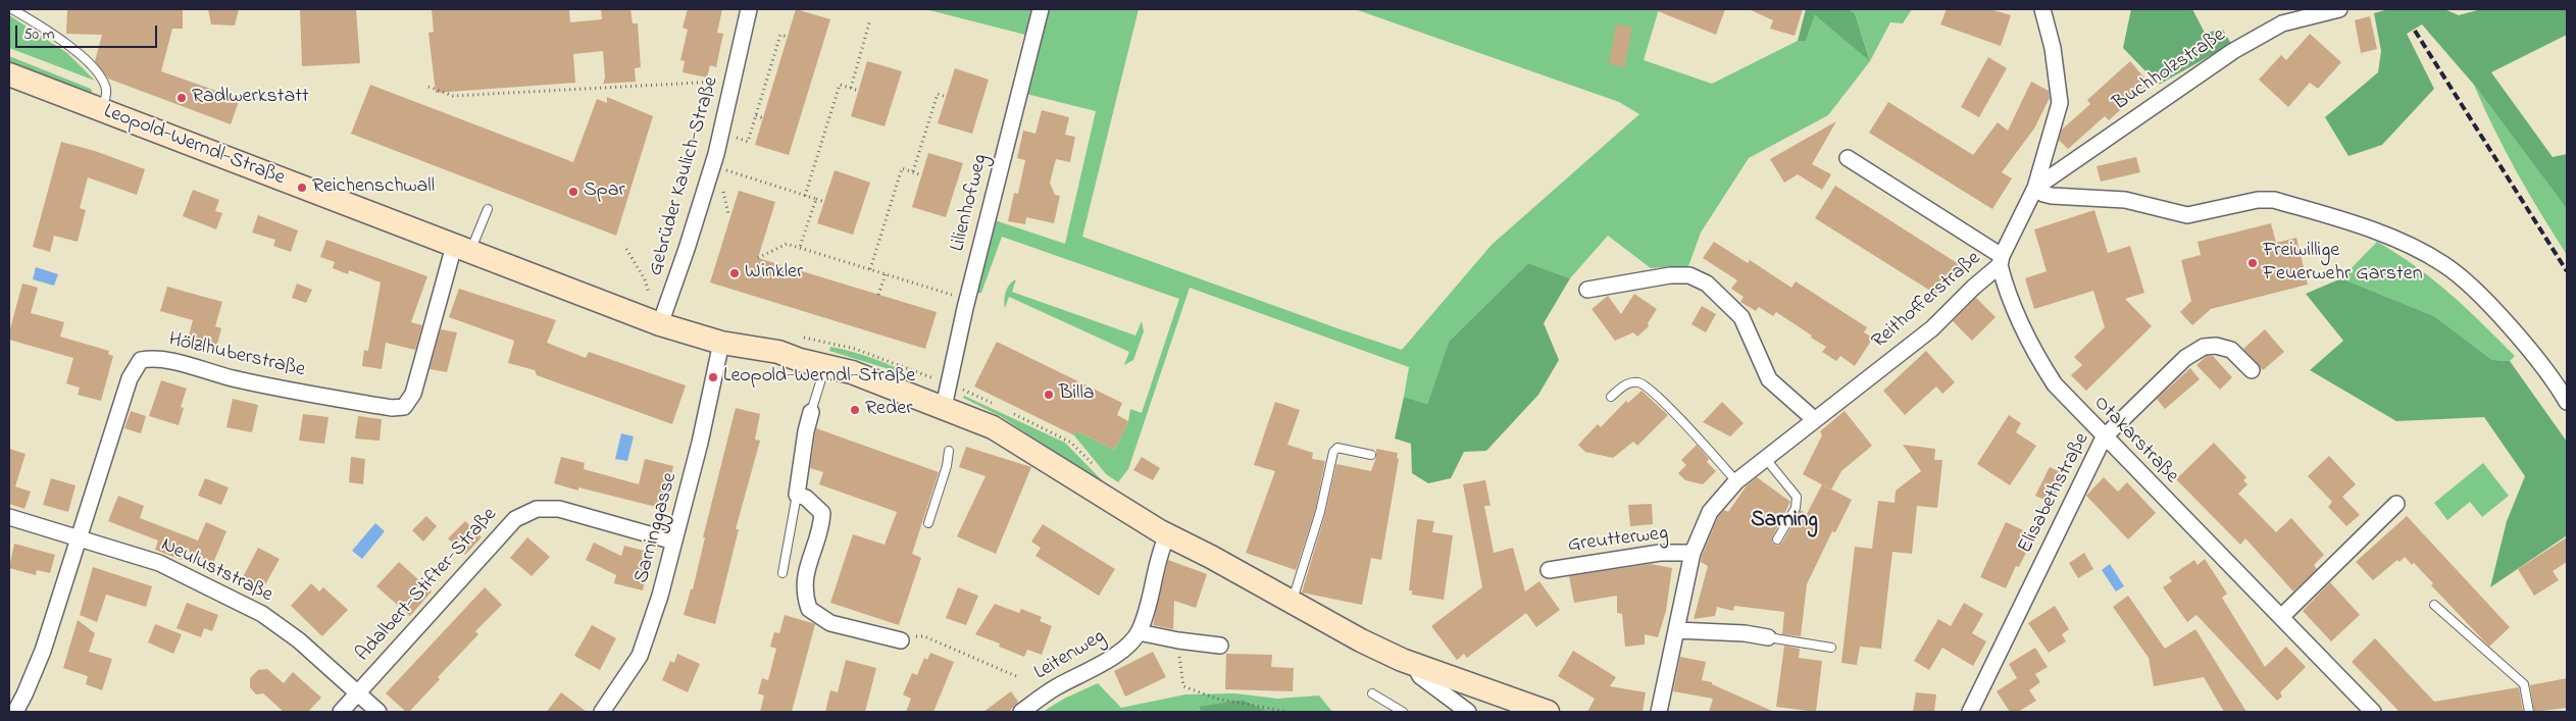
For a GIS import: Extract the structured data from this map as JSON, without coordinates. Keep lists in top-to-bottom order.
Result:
{
  "streets": {
    "street": [
      "Buchholzstraße",
      "Leopold-Werndl-Straße",
      "Gebrüder Kaulich-Straße",
      "Lilienhofweg",
      "Reithofferstraße",
      "Hölzlhuberstraße",
      "Otakarstraße",
      "Elisabethstraße",
      "Sarninggasse",
      "Greutterweg",
      "Neuluststraße",
      "Adalbert-Stifter-Straße",
      "Leitenweg"
    ]
  },
  "crossings": [
    ["Buchholzstraße", "Reithofferstraße"],
    ["Leopold-Werndl-Straße", "Gebrüder Kaulich-Straße"],
    ["Leopold-Werndl-Straße", "Lilienhofweg"],
    ["Leopold-Werndl-Straße", "Hölzlhuberstraße"],
    ["Leopold-Werndl-Straße", "Sarninggasse"],
    ["Leopold-Werndl-Straße", "Leitenweg"],
    ["Reithofferstraße", "Otakarstraße"],
    ["Reithofferstraße", "Greutterweg"],
    ["Hölzlhuberstraße", "Neuluststraße"],
    ["Otakarstraße", "Elisabethstraße"],
    ["Sarninggasse", "Adalbert-Stifter-Straße"],
    ["Neuluststraße", "Adalbert-Stifter-Straße"]
  ],
  "districts": ["Sarning"],
  "places": [
    "Radlwerkstatt",
    "Reichenschwall",
    "Spar",
    "Freiwillige Feuerwehr Garsten",
    "Winkler",
    "Leopold-Werndl-Straße",
    "Billa",
    "Reder"
  ],
  "scale_bar": "50 m"
}
